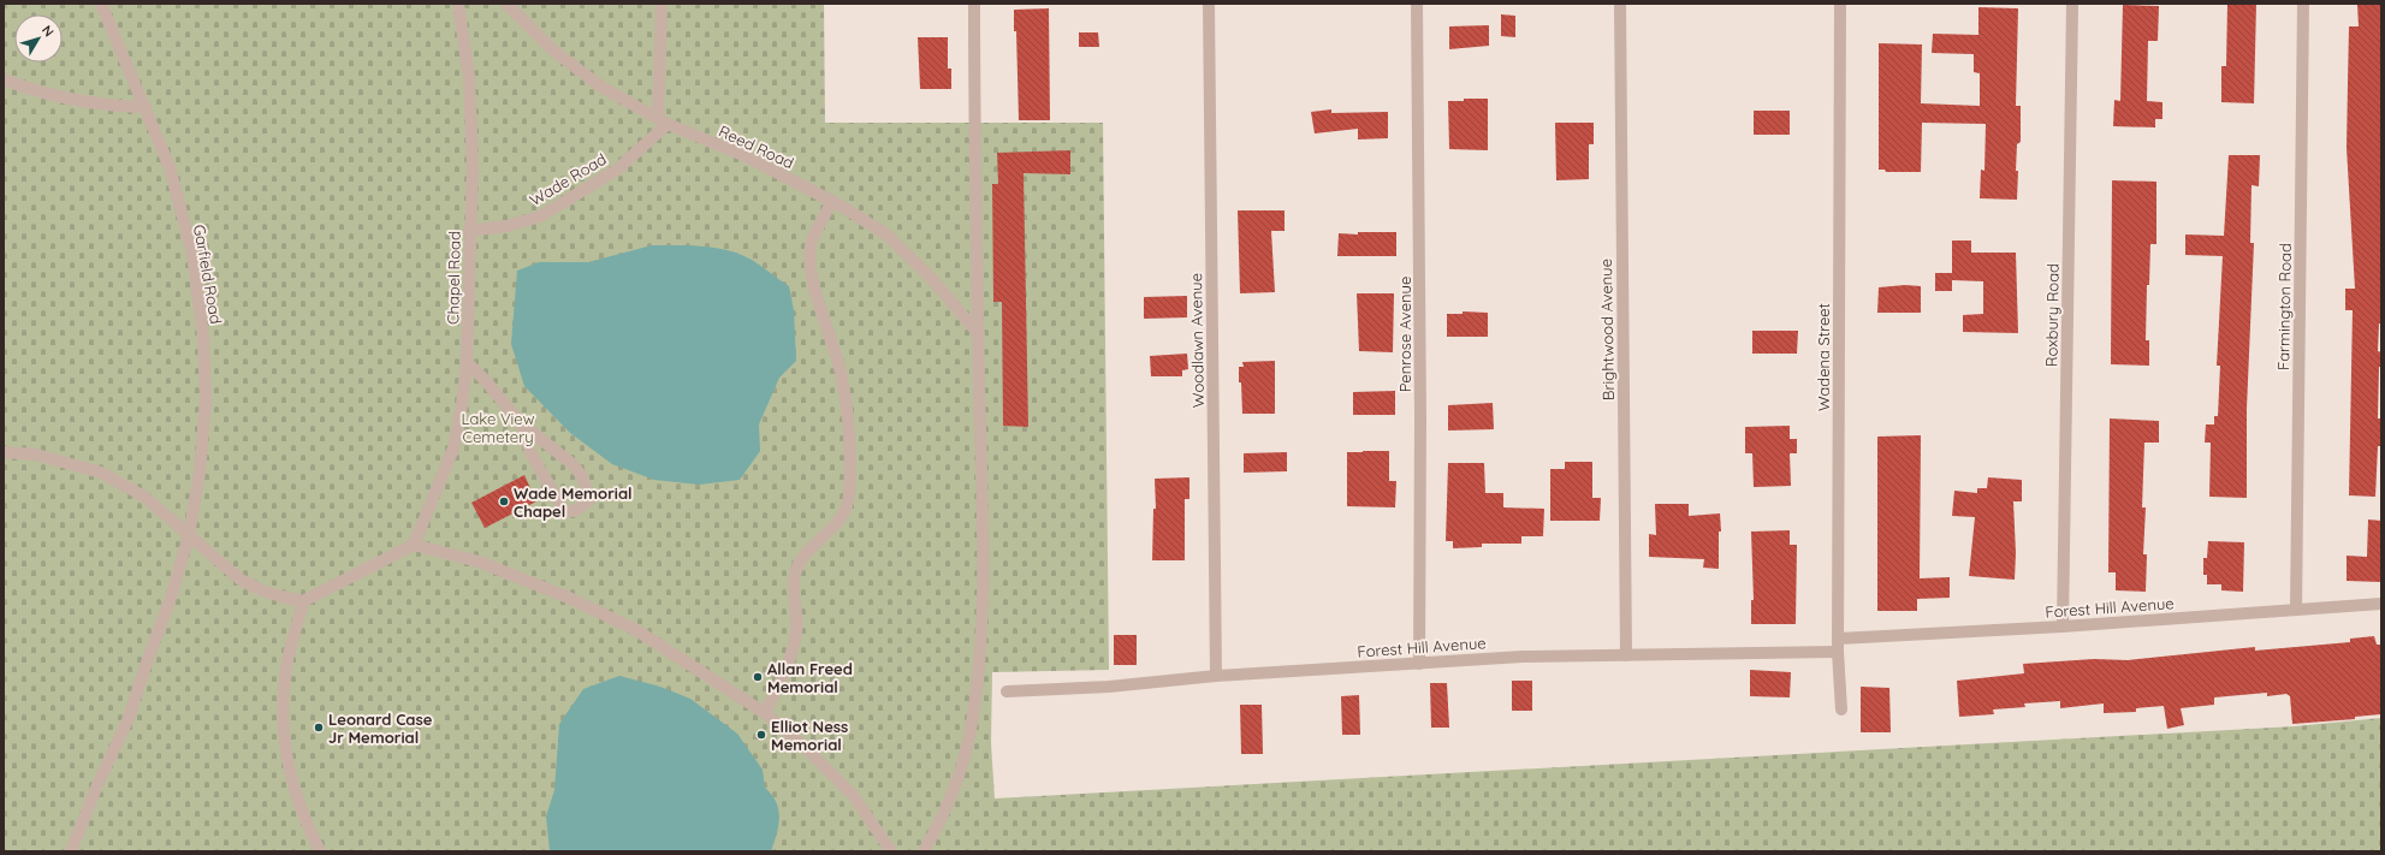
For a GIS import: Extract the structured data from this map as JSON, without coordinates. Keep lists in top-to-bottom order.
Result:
{
  "streets": {
    "street": [
      "Reed Road",
      "Wade Road",
      "Garfield Road",
      "Chapel Road",
      "Farmington Road",
      "Roxbury Road",
      "Brightwood Avenue",
      "Penrose Avenue",
      "Woodlawn Avenue",
      "Wadena Street",
      "Forest Hill Avenue"
    ]
  },
  "crossings": [
    ["Reed Road", "Wade Road"],
    ["Wade Road", "Chapel Road"],
    ["Farmington Road", "Forest Hill Avenue"],
    ["Roxbury Road", "Forest Hill Avenue"],
    ["Brightwood Avenue", "Forest Hill Avenue"],
    ["Penrose Avenue", "Forest Hill Avenue"],
    ["Woodlawn Avenue", "Forest Hill Avenue"],
    ["Wadena Street", "Forest Hill Avenue"]
  ],
  "parks": ["Lake View Cemetery"],
  "places": [
    "Wade Memorial Chapel",
    "Allan Freed Memorial",
    "Leonard Case Jr Memorial",
    "Elliot Ness Memorial"
  ],
  "north": "top right"
}
